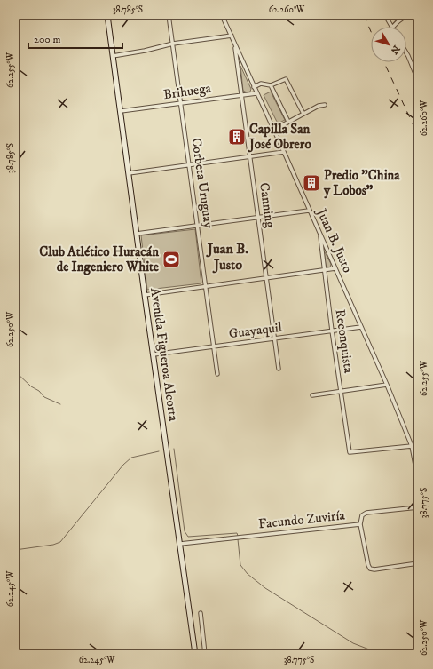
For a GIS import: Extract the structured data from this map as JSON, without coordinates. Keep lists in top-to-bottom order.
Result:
{
  "streets": {
    "main road": ["Avenida Figueroa Alcorta"],
    "street": [
      "Brihuega",
      "Corbeta Uruguay",
      "Canning",
      "Juan B. Justo",
      "Guayaquil",
      "Reconquista",
      "Facundo Zuviría"
    ]
  },
  "crossings": [
    ["Brihuega", "Corbeta Uruguay"],
    ["Brihuega", "Canning"],
    ["Brihuega", "Juan B. Justo"],
    ["Brihuega", "Avenida Figueroa Alcorta"],
    ["Corbeta Uruguay", "Guayaquil"],
    ["Canning", "Juan B. Justo"],
    ["Canning", "Guayaquil"],
    ["Juan B. Justo", "Guayaquil"],
    ["Juan B. Justo", "Reconquista"],
    ["Guayaquil", "Reconquista"],
    ["Guayaquil", "Avenida Figueroa Alcorta"],
    ["Avenida Figueroa Alcorta", "Facundo Zuviría"]
  ],
  "districts": ["Juan B. Justo"],
  "places": {
    "building": ["Capilla San José Obrero", "Predio \"China y Lobos\""],
    "sports": ["Club Atlético Huracán de Ingeniero White"]
  },
  "scale_bar": "200 m",
  "north": "bottom right",
  "coordinates": [
    "38.785°S",
    "62.260°W",
    "62.255°W",
    "62.250°W",
    "38.775°S",
    "62.245°W"
  ]
}
